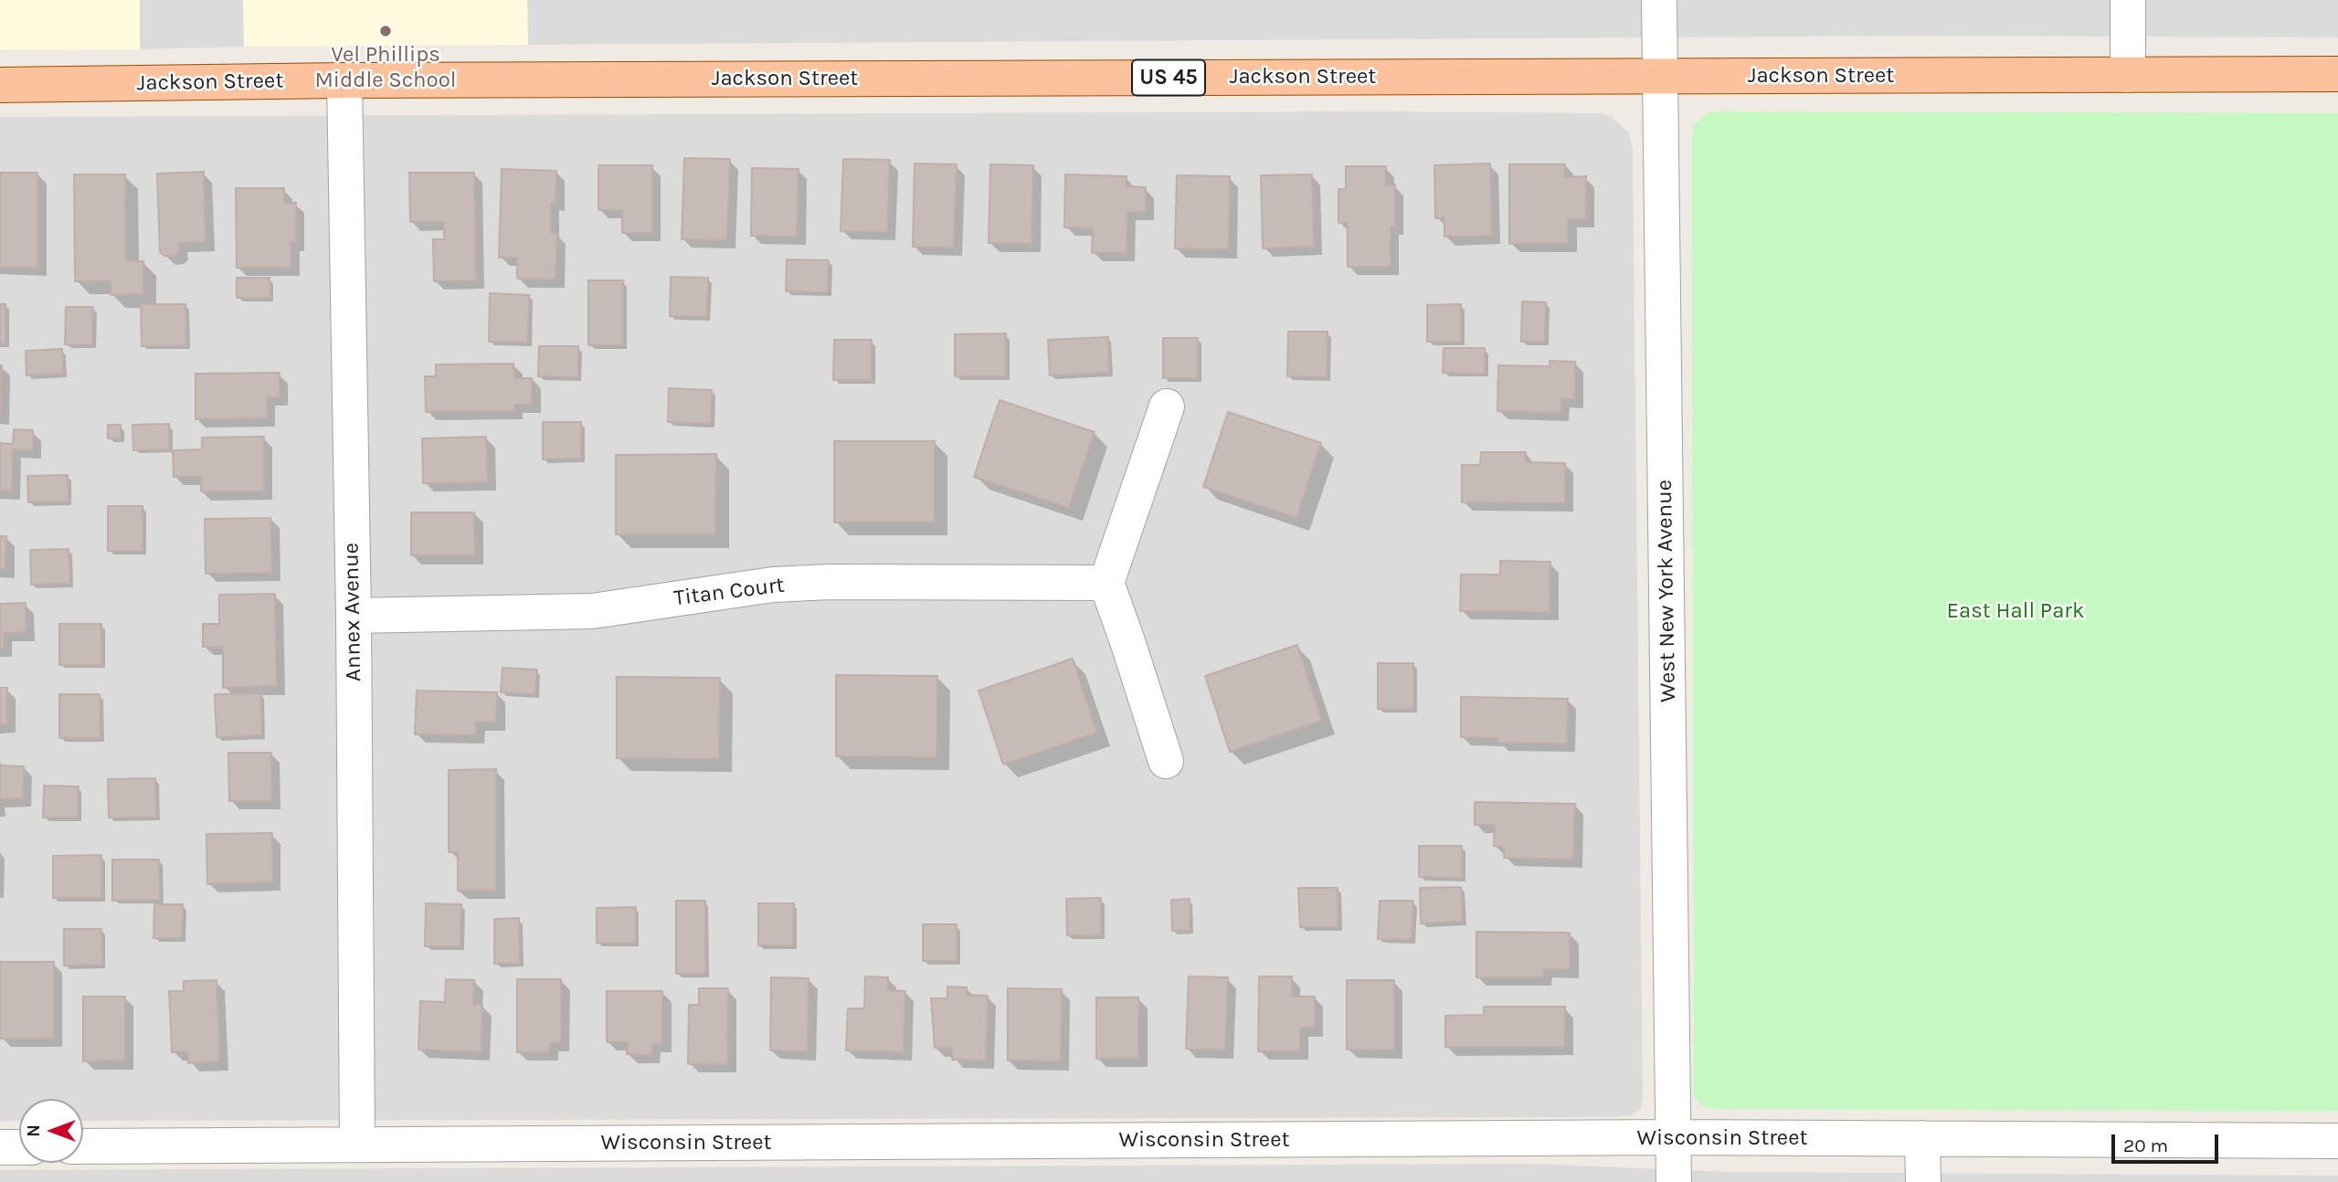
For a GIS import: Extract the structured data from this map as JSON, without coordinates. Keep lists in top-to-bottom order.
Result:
{
  "streets": {
    "main road": ["Jackson Street", "US 45"],
    "street": [
      "West New York Avenue",
      "Titan Court",
      "Annex Avenue",
      "Wisconsin Street"
    ]
  },
  "crossings": [
    ["Jackson Street", "West New York Avenue"],
    ["Jackson Street", "Annex Avenue"],
    ["West New York Avenue", "Wisconsin Street"],
    ["Titan Court", "Annex Avenue"],
    ["Annex Avenue", "Wisconsin Street"]
  ],
  "parks": ["East Hall Park"],
  "places": ["Vel Phillips Middle School"],
  "scale_bar": "20 m",
  "north": "left"
}
